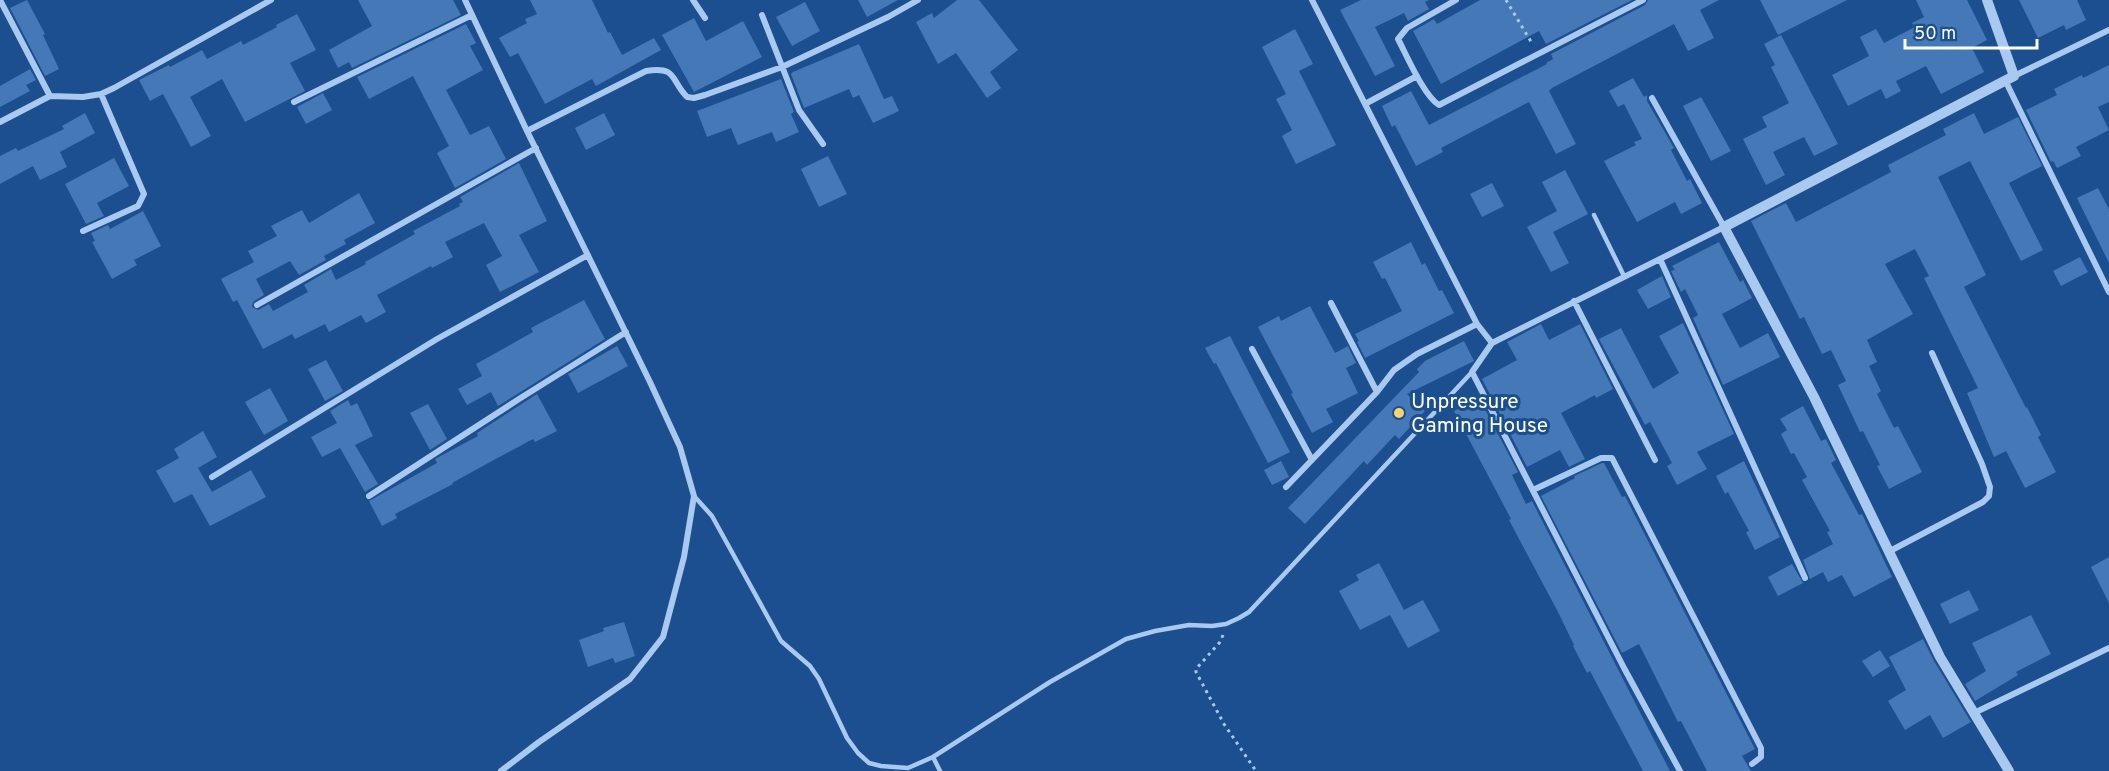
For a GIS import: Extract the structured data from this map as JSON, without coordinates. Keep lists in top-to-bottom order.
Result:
{
  "places": ["Unpressure Gaming House"],
  "scale_bar": "50 m"
}
